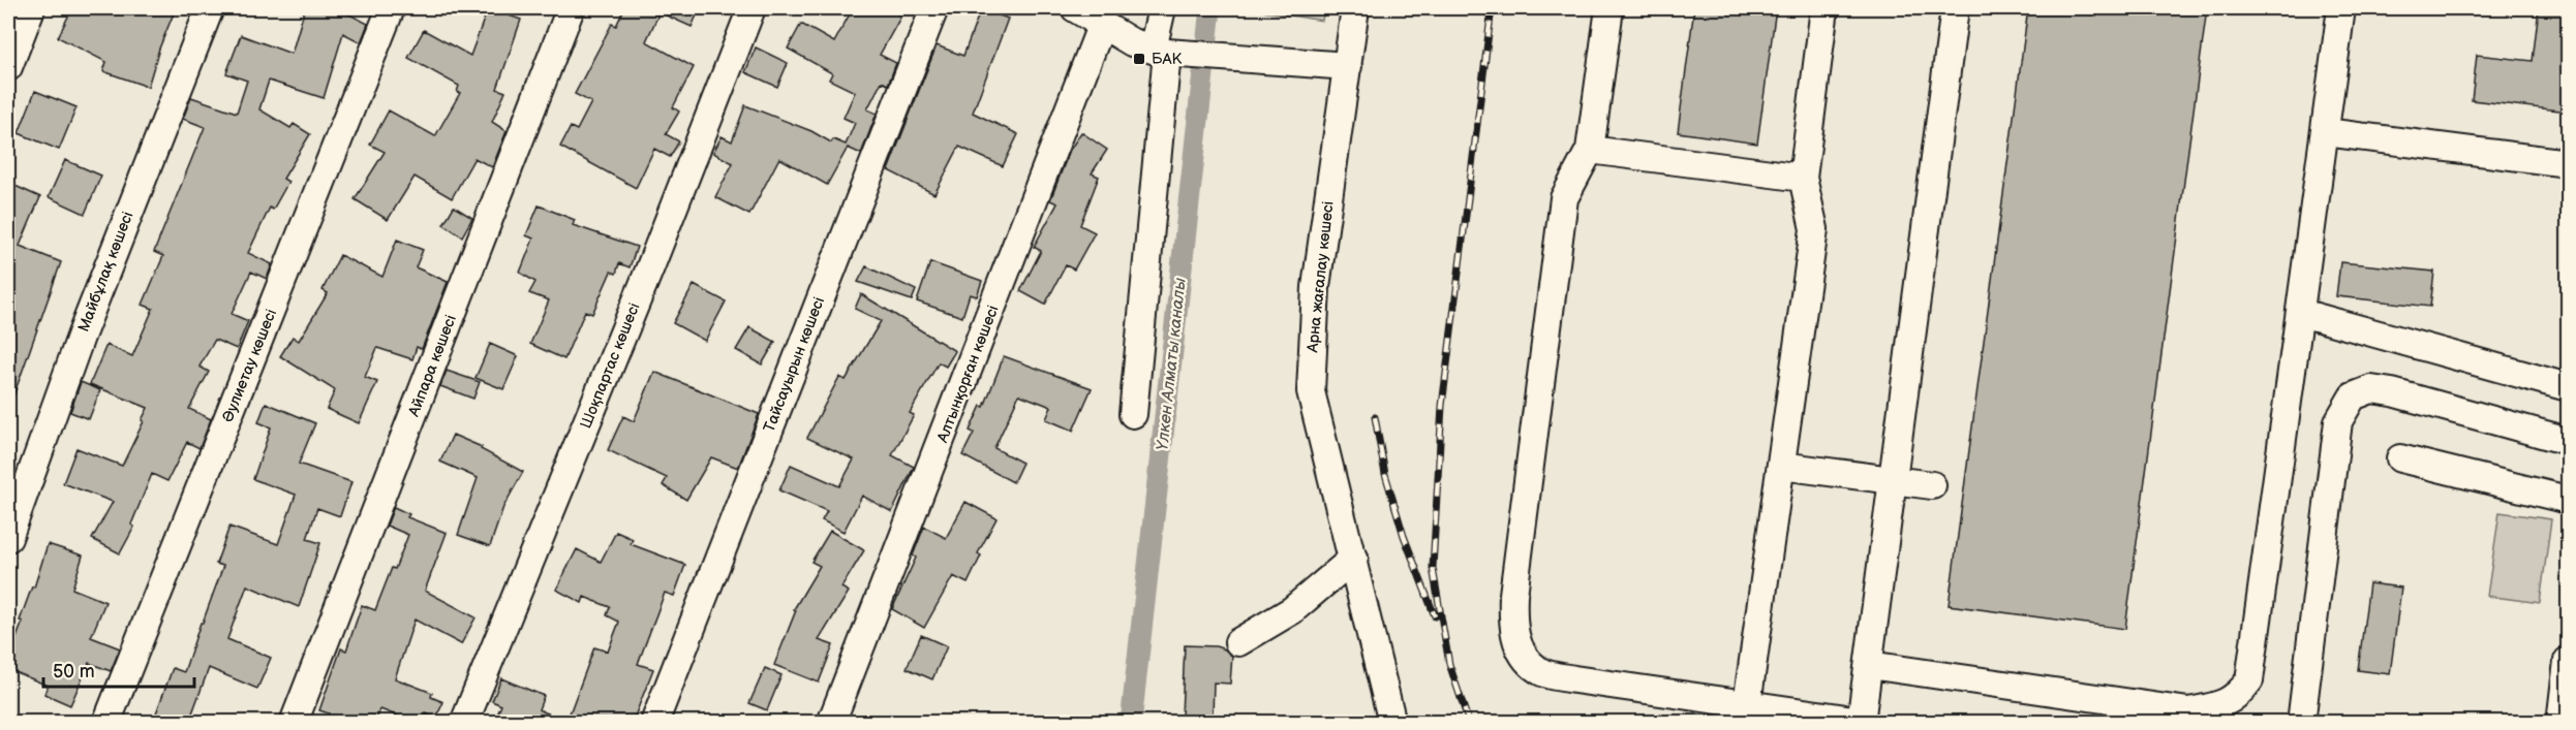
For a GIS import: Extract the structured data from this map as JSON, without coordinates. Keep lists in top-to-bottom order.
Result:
{
  "streets": {
    "street": [
      "Майбұлақ көшесі",
      "Арна жағалау көшесі",
      "Тайсауырын көшесі",
      "Әулиетау көшесі",
      "Айпара көшесі",
      "Шоқпартас көшесі",
      "Алтынқорған көшесі"
    ]
  },
  "water": ["Үлкен Алматы каналы"],
  "places": {
    "transit": ["БАК"]
  },
  "scale_bar": "50 m"
}
